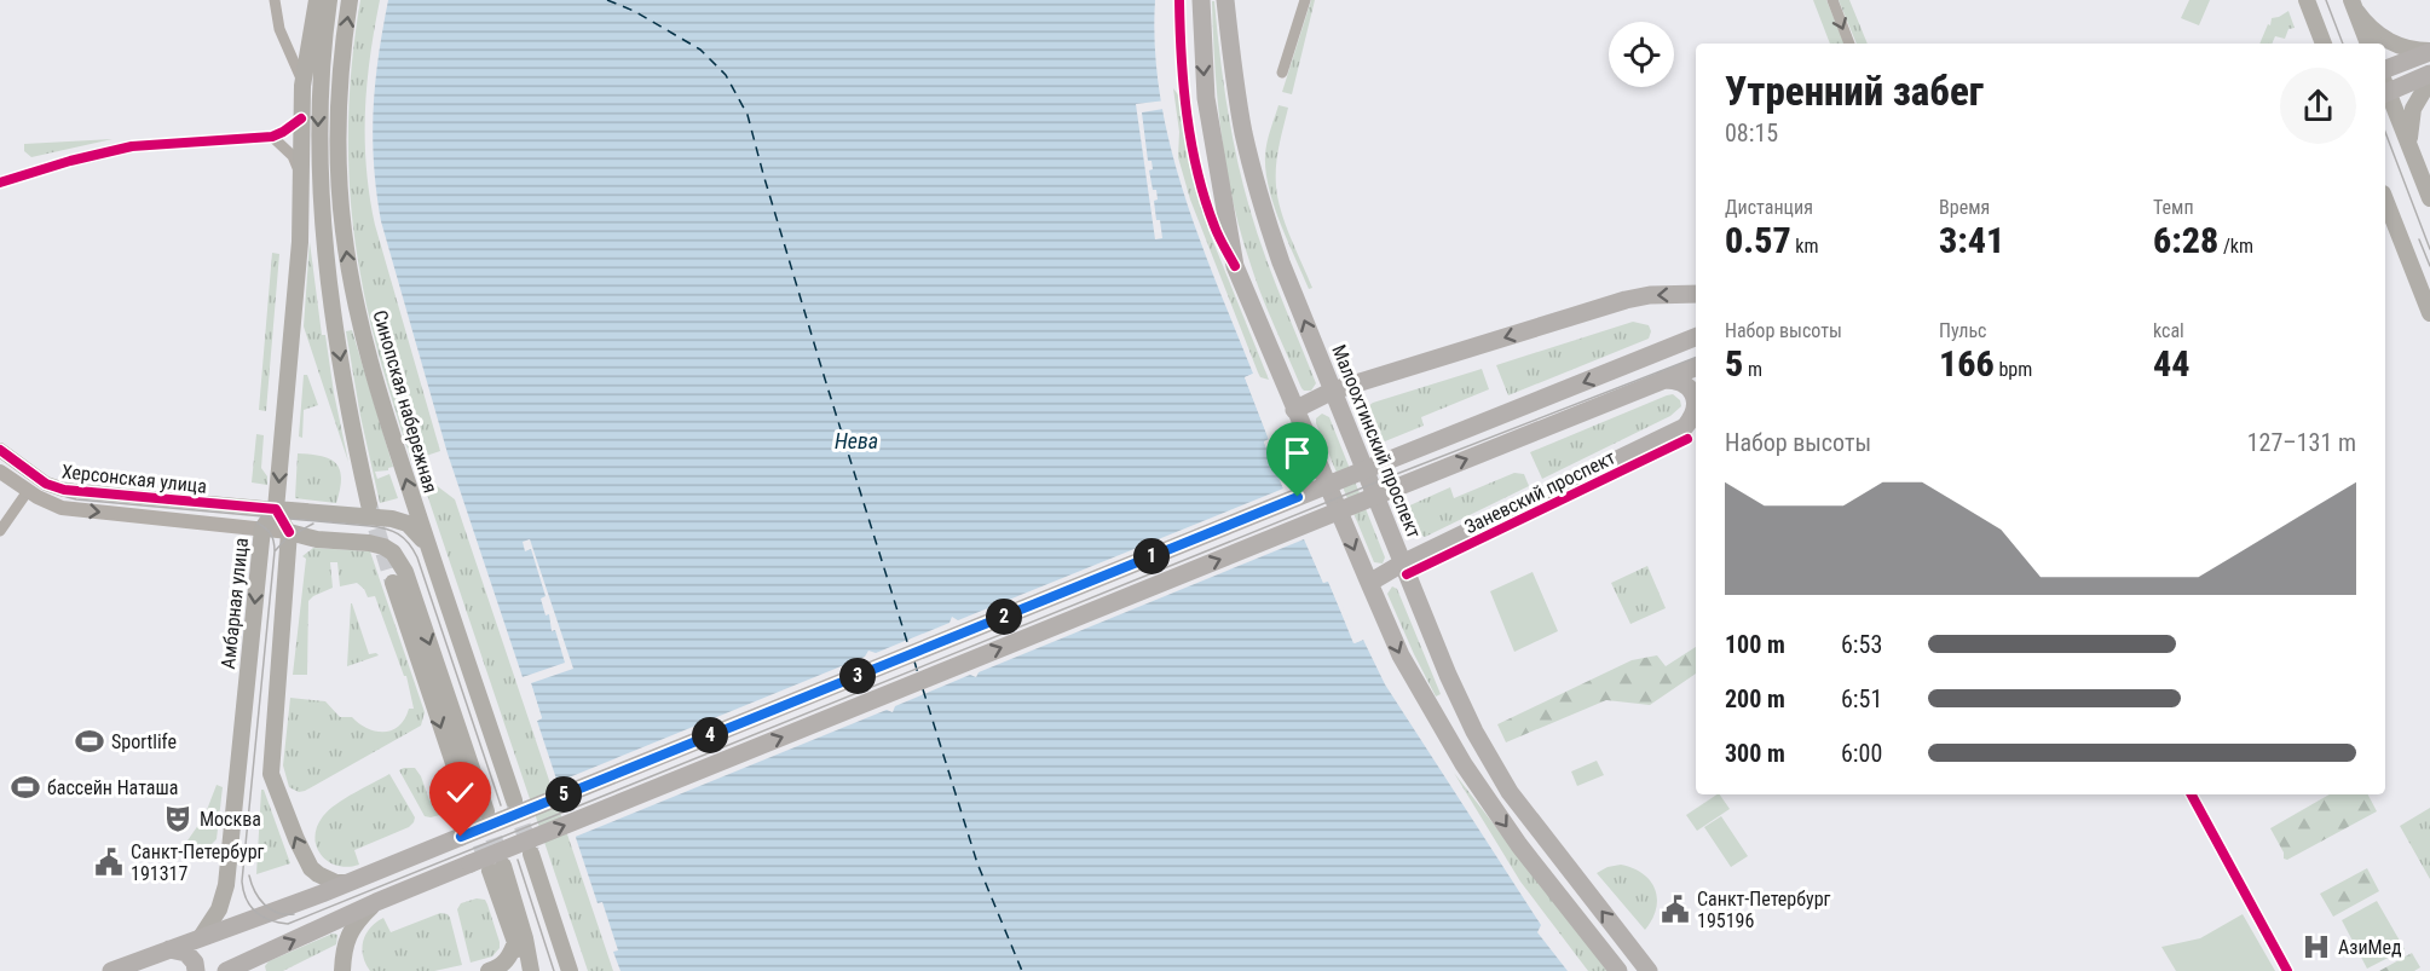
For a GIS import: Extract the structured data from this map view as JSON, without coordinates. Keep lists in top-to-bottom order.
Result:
{
  "streets": {
    "main road": [
      "Синопская набережная",
      "Малоохтинский проспект",
      "Херсонская улица",
      "Амбарная улица"
    ],
    "street": ["Заневский проспект"]
  },
  "crossings": [
    ["Синопская набережная", "Херсонская улица"],
    ["Малоохтинский проспект", "Заневский проспект"],
    ["Херсонская улица", "Амбарная улица"]
  ],
  "one_way": ["Херсонская улица", "Амбарная улица"],
  "water": ["Нева"],
  "places": {
    "sports": ["Sportlife", "бассейн Наташа"],
    "theatre": ["Москва"],
    "public building": ["Санкт-Петербург 191317", "Санкт-Петербург 195196"],
    "hospital": ["АзиМед"]
  },
  "page": {
    "heading": ["Утренний забег", "08:15"],
    "stats": [
      ["Дистанция", "0.57 km"],
      ["Время", "3:41"],
      ["Темп", "6:28 /km"],
      ["Набор высоты", "5 m"],
      ["Пульс", "166 bpm"],
      ["kcal", "44"]
    ],
    "chart": ["Набор высоты", "127–131 m"],
    "pins": [
      "1",
      "2",
      "3",
      "4",
      "5"
    ],
    "list": [
      {
        "name": "100 m",
        "note": "6:53"
      },
      {
        "name": "200 m",
        "note": "6:51"
      },
      {
        "name": "300 m",
        "note": "6:00"
      }
    ]
  }
}
